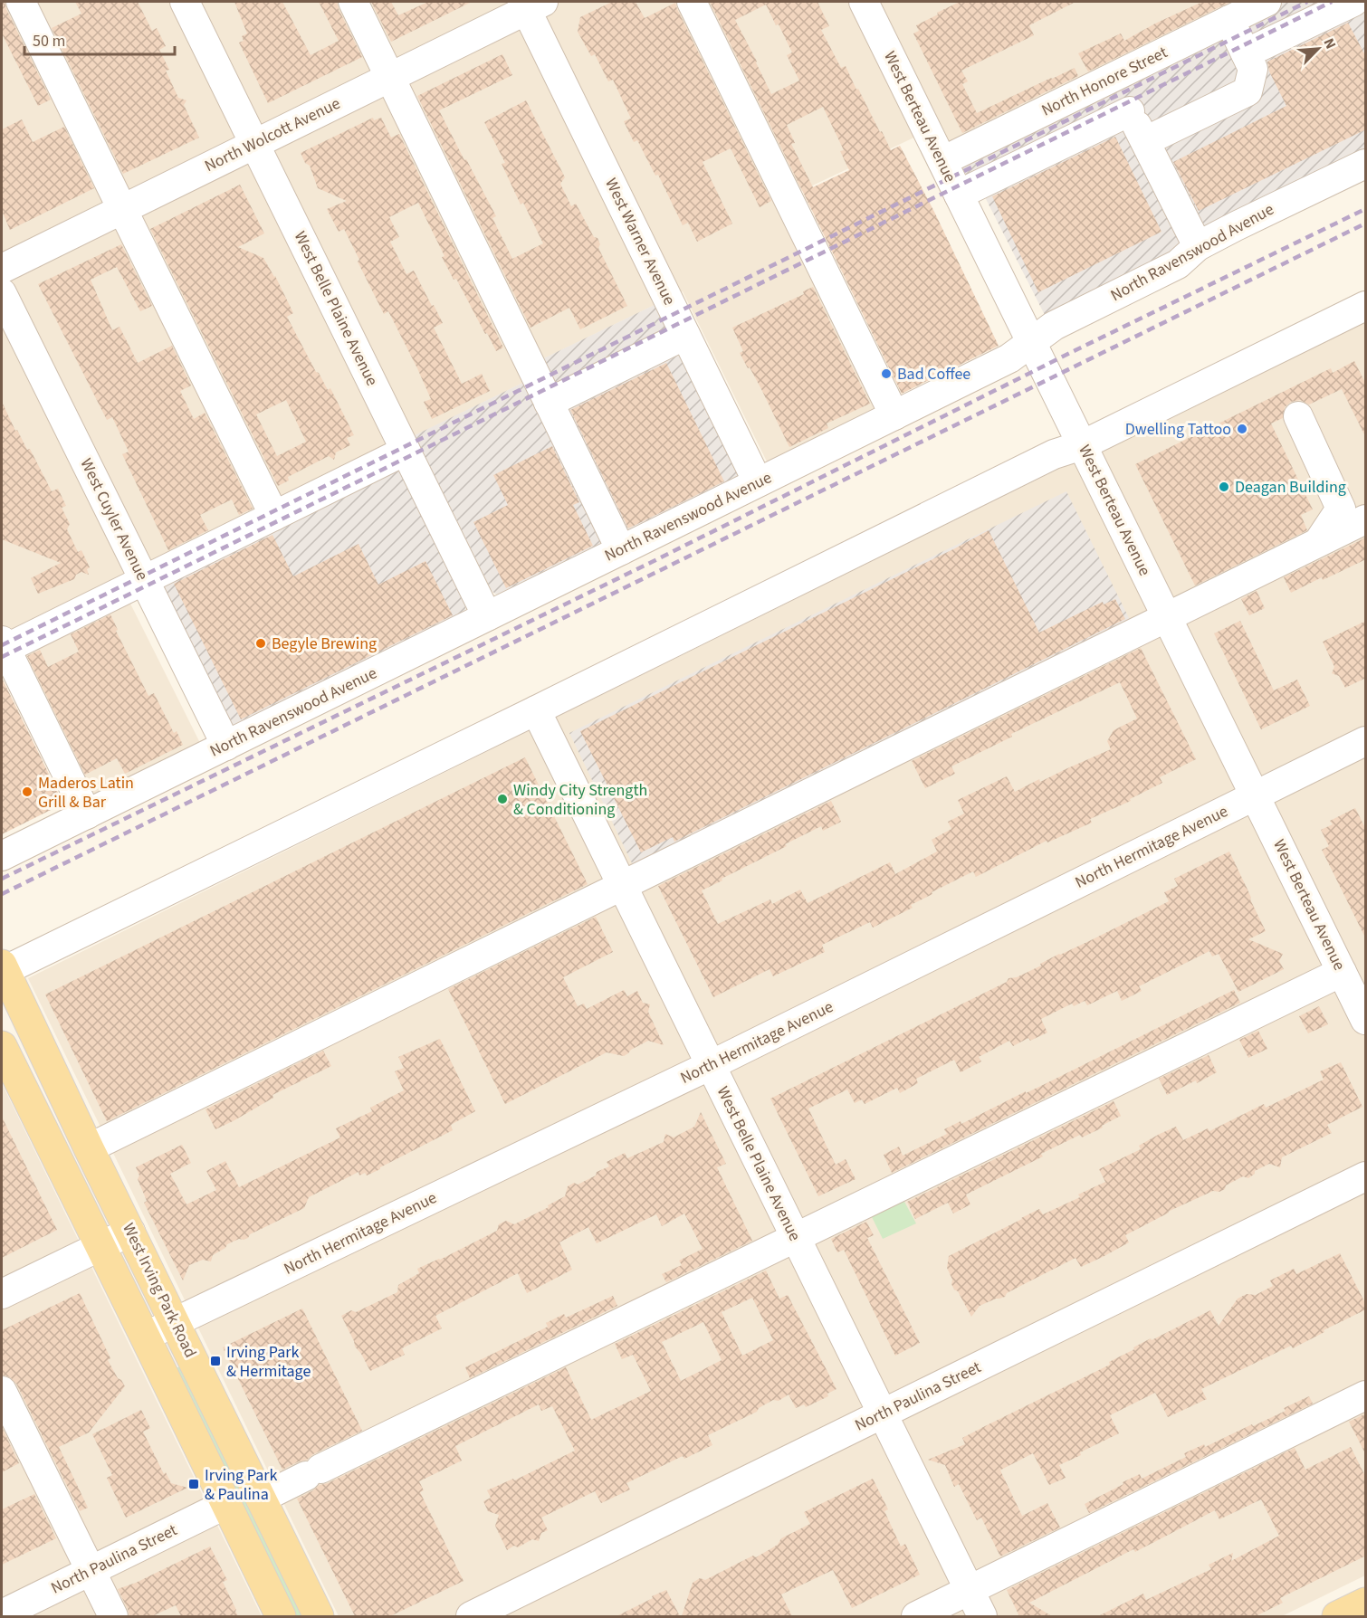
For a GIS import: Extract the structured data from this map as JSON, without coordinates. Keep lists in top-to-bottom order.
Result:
{
  "streets": {
    "main road": ["West Irving Park Road"],
    "street": [
      "North Honore Street",
      "West Berteau Avenue",
      "North Wolcott Avenue",
      "West Warner Avenue",
      "North Ravenswood Avenue",
      "West Belle Plaine Avenue",
      "West Cuyler Avenue",
      "North Hermitage Avenue",
      "North Paulina Street"
    ]
  },
  "crossings": [
    ["North Honore Street", "West Berteau Avenue"],
    ["West Berteau Avenue", "North Ravenswood Avenue"],
    ["West Berteau Avenue", "North Hermitage Avenue"],
    ["North Wolcott Avenue", "West Warner Avenue"],
    ["North Wolcott Avenue", "West Belle Plaine Avenue"],
    ["West Warner Avenue", "North Ravenswood Avenue"],
    ["North Ravenswood Avenue", "West Belle Plaine Avenue"],
    ["North Ravenswood Avenue", "West Cuyler Avenue"],
    ["West Belle Plaine Avenue", "North Hermitage Avenue"],
    ["West Belle Plaine Avenue", "North Paulina Street"],
    ["North Hermitage Avenue", "West Irving Park Road"],
    ["West Irving Park Road", "North Paulina Street"]
  ],
  "places": {
    "other": [
      "Bad Coffee",
      "Dwelling Tattoo",
      "Deagan Building",
      "Begyle Brewing",
      "Maderos Latin Grill & Bar",
      "Windy City Strength & Conditioning"
    ],
    "transit": ["Irving Park & Hermitage", "Irving Park & Paulina"]
  },
  "scale_bar": "50 m",
  "north": "top right"
}
